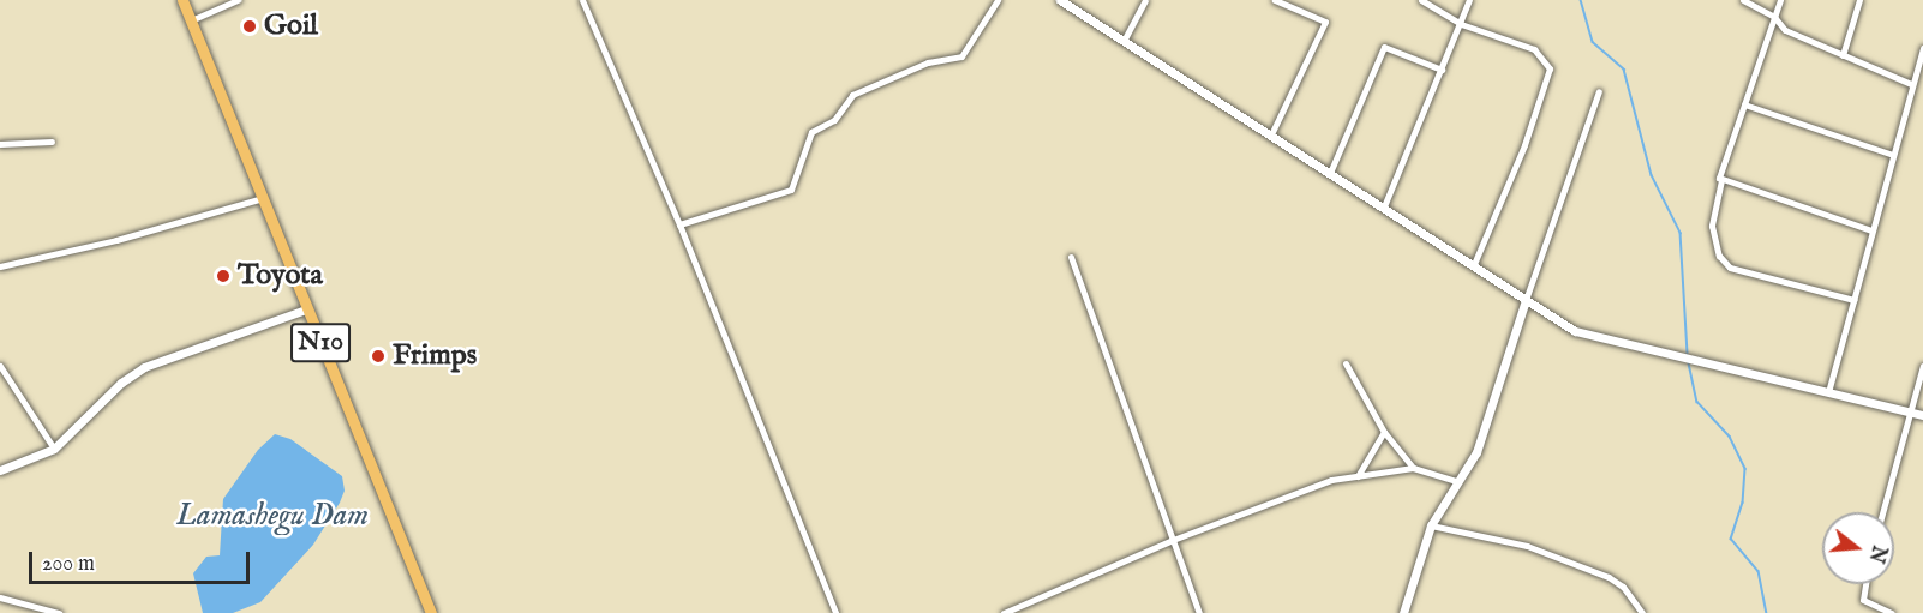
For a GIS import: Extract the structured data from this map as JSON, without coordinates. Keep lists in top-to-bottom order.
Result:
{
  "streets": {
    "highway": ["N10"]
  },
  "water": ["Lamashegu Dam"],
  "places": ["Goil", "Toyota", "Frimps"],
  "scale_bar": "200 m",
  "north": "right"
}
